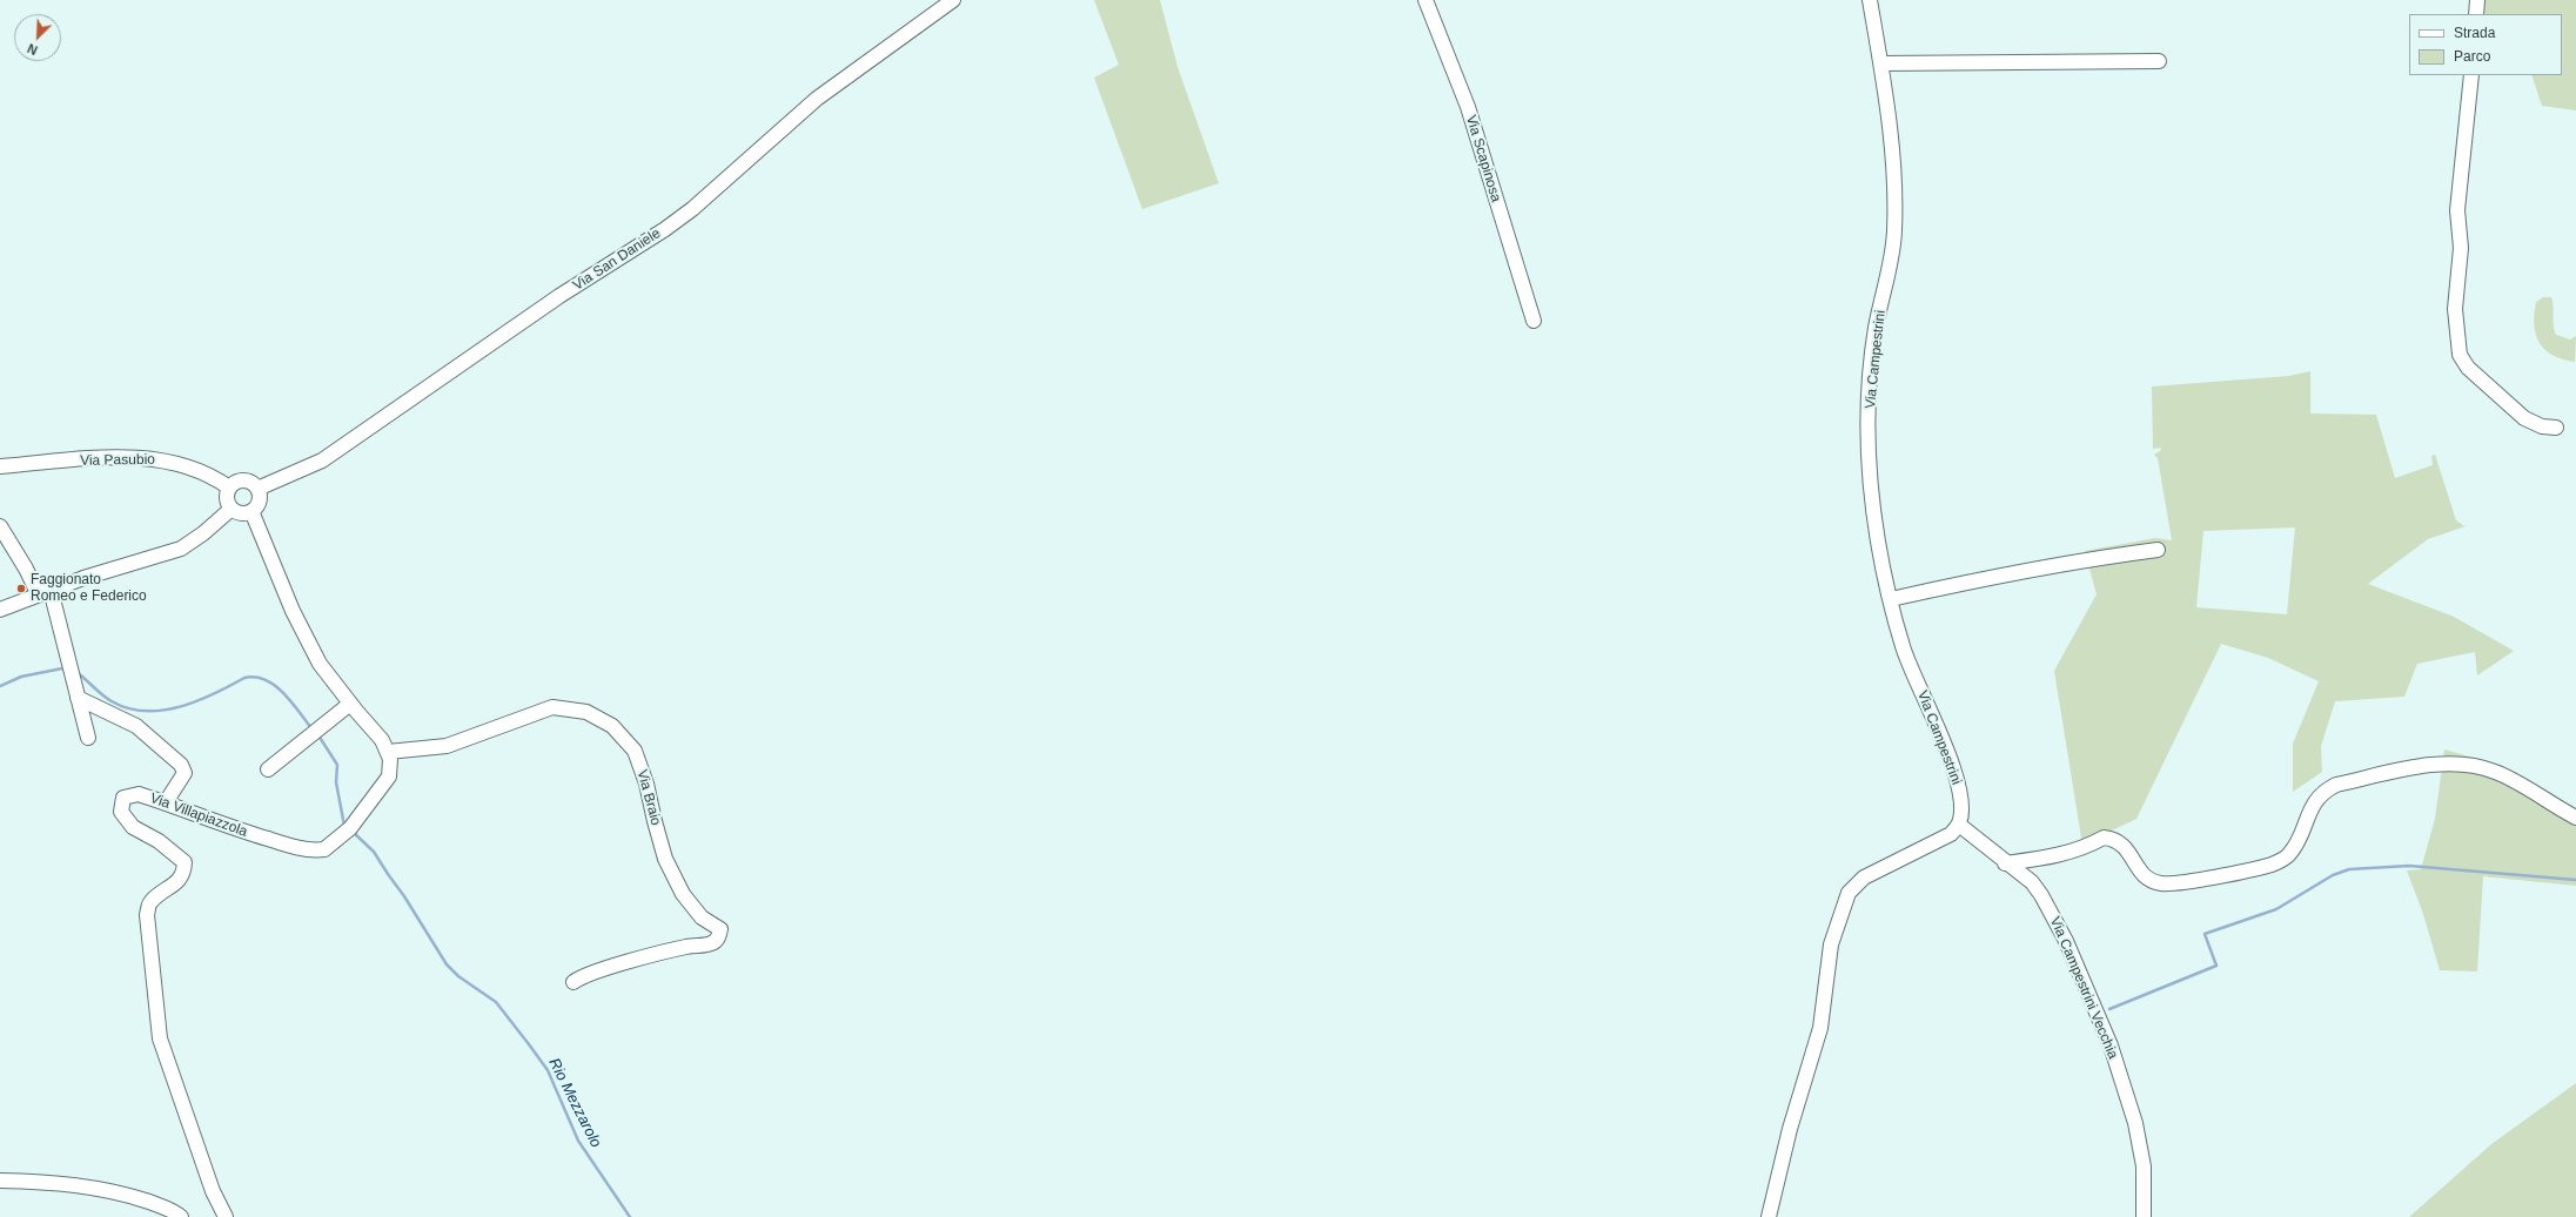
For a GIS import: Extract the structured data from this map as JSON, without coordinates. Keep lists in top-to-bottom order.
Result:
{
  "streets": {
    "street": [
      "Via Scapinosa",
      "Via San Daniele",
      "Via Campestrini",
      "Via Pasubio",
      "Via Braio",
      "Via Villapiazzola",
      "Via Campestrini Vecchia"
    ]
  },
  "crossings": [
    ["Via San Daniele", "Via Pasubio"],
    ["Via San Daniele", "Via Villapiazzola"],
    ["Via Campestrini", "Via Campestrini Vecchia"],
    ["Via Pasubio", "Via Villapiazzola"],
    ["Via Braio", "Via Villapiazzola"]
  ],
  "water": ["Rio Mezzarolo"],
  "places": ["Faggionato Romeo e Federico"],
  "legend": ["Strada", "Parco"],
  "north": "bottom left"
}
